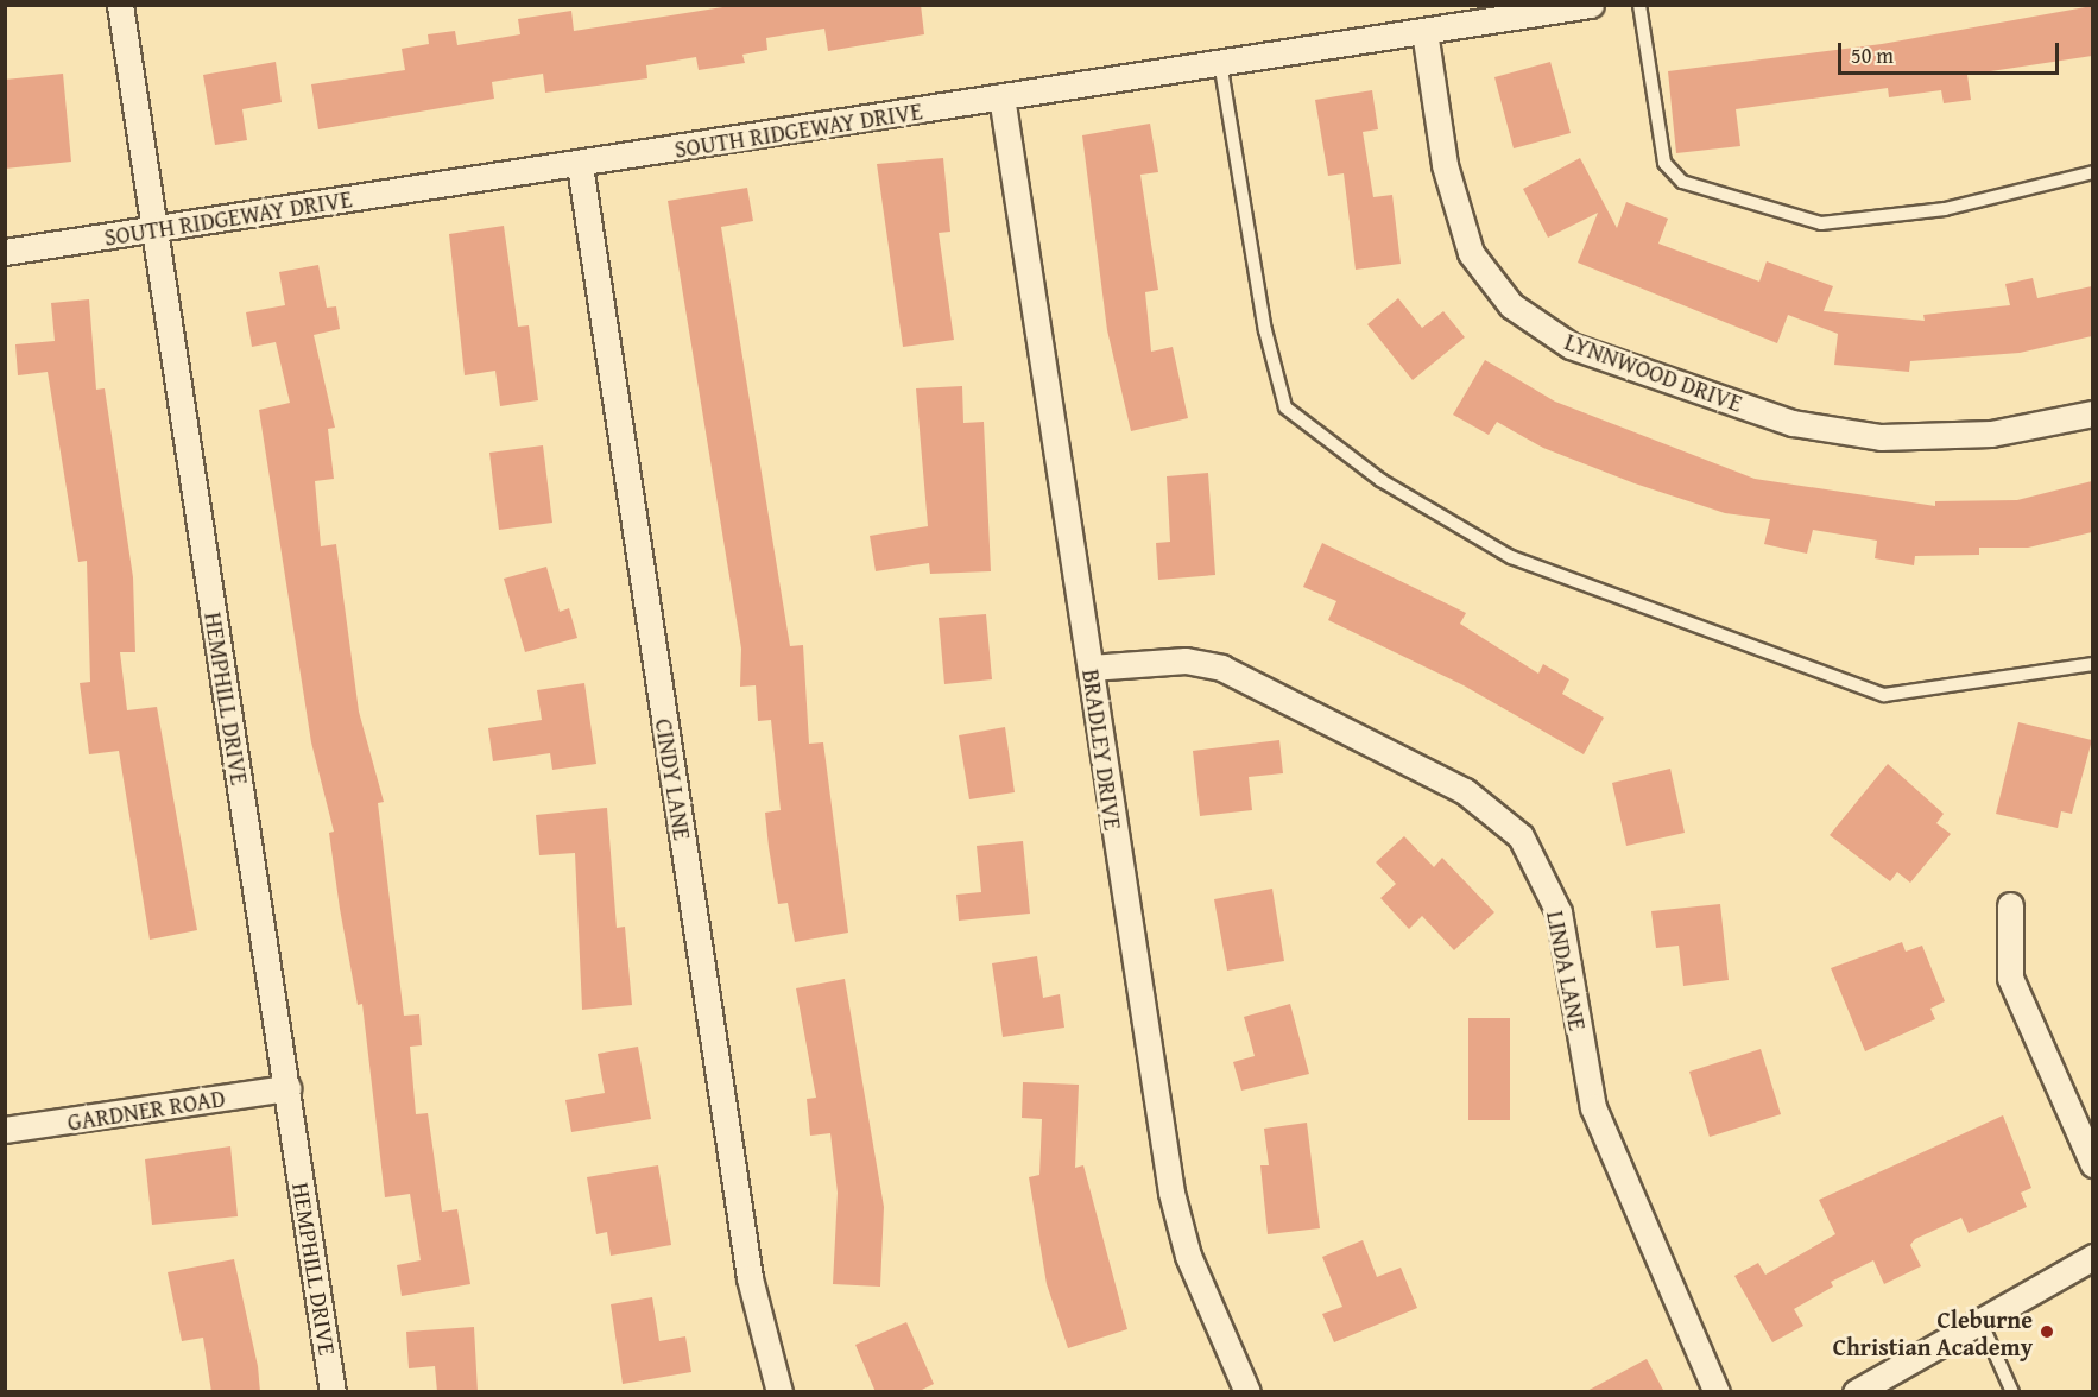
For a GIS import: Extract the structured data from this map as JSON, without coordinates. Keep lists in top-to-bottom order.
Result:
{
  "streets": {
    "street": [
      "SOUTH RIDGEWAY DRIVE",
      "LYNNWOOD DRIVE",
      "HEMPHILL DRIVE",
      "BRADLEY DRIVE",
      "CINDY LANE",
      "LINDA LANE",
      "GARDNER ROAD"
    ]
  },
  "crossings": [
    ["SOUTH RIDGEWAY DRIVE", "LYNNWOOD DRIVE"],
    ["SOUTH RIDGEWAY DRIVE", "HEMPHILL DRIVE"],
    ["SOUTH RIDGEWAY DRIVE", "BRADLEY DRIVE"],
    ["SOUTH RIDGEWAY DRIVE", "CINDY LANE"],
    ["HEMPHILL DRIVE", "GARDNER ROAD"],
    ["BRADLEY DRIVE", "LINDA LANE"]
  ],
  "places": ["Cleburne Christian Academy"],
  "scale_bar": "50 m"
}
